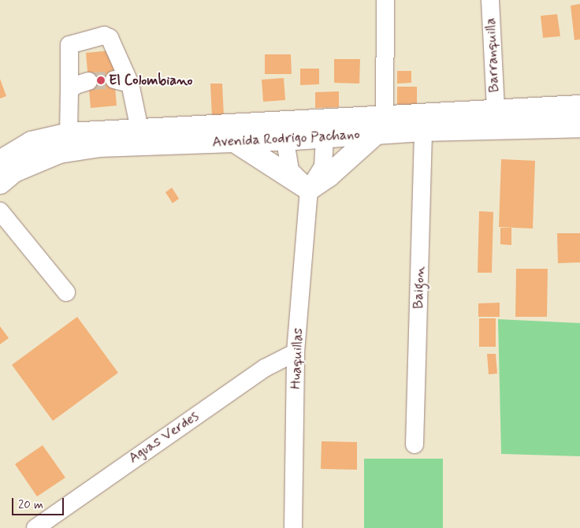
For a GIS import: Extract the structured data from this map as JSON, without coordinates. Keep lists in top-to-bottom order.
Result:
{
  "streets": {
    "main road": ["Avenida Rodrigo Pachano"],
    "street": [
      "Barranquilla",
      "Baigon",
      "Huaquillas",
      "Aguas Verdes"
    ]
  },
  "crossings": [
    ["Barranquilla", "Avenida Rodrigo Pachano"],
    ["Avenida Rodrigo Pachano", "Baigon"],
    ["Huaquillas", "Aguas Verdes"]
  ],
  "places": ["El Colombiano"],
  "scale_bar": "20 m"
}
